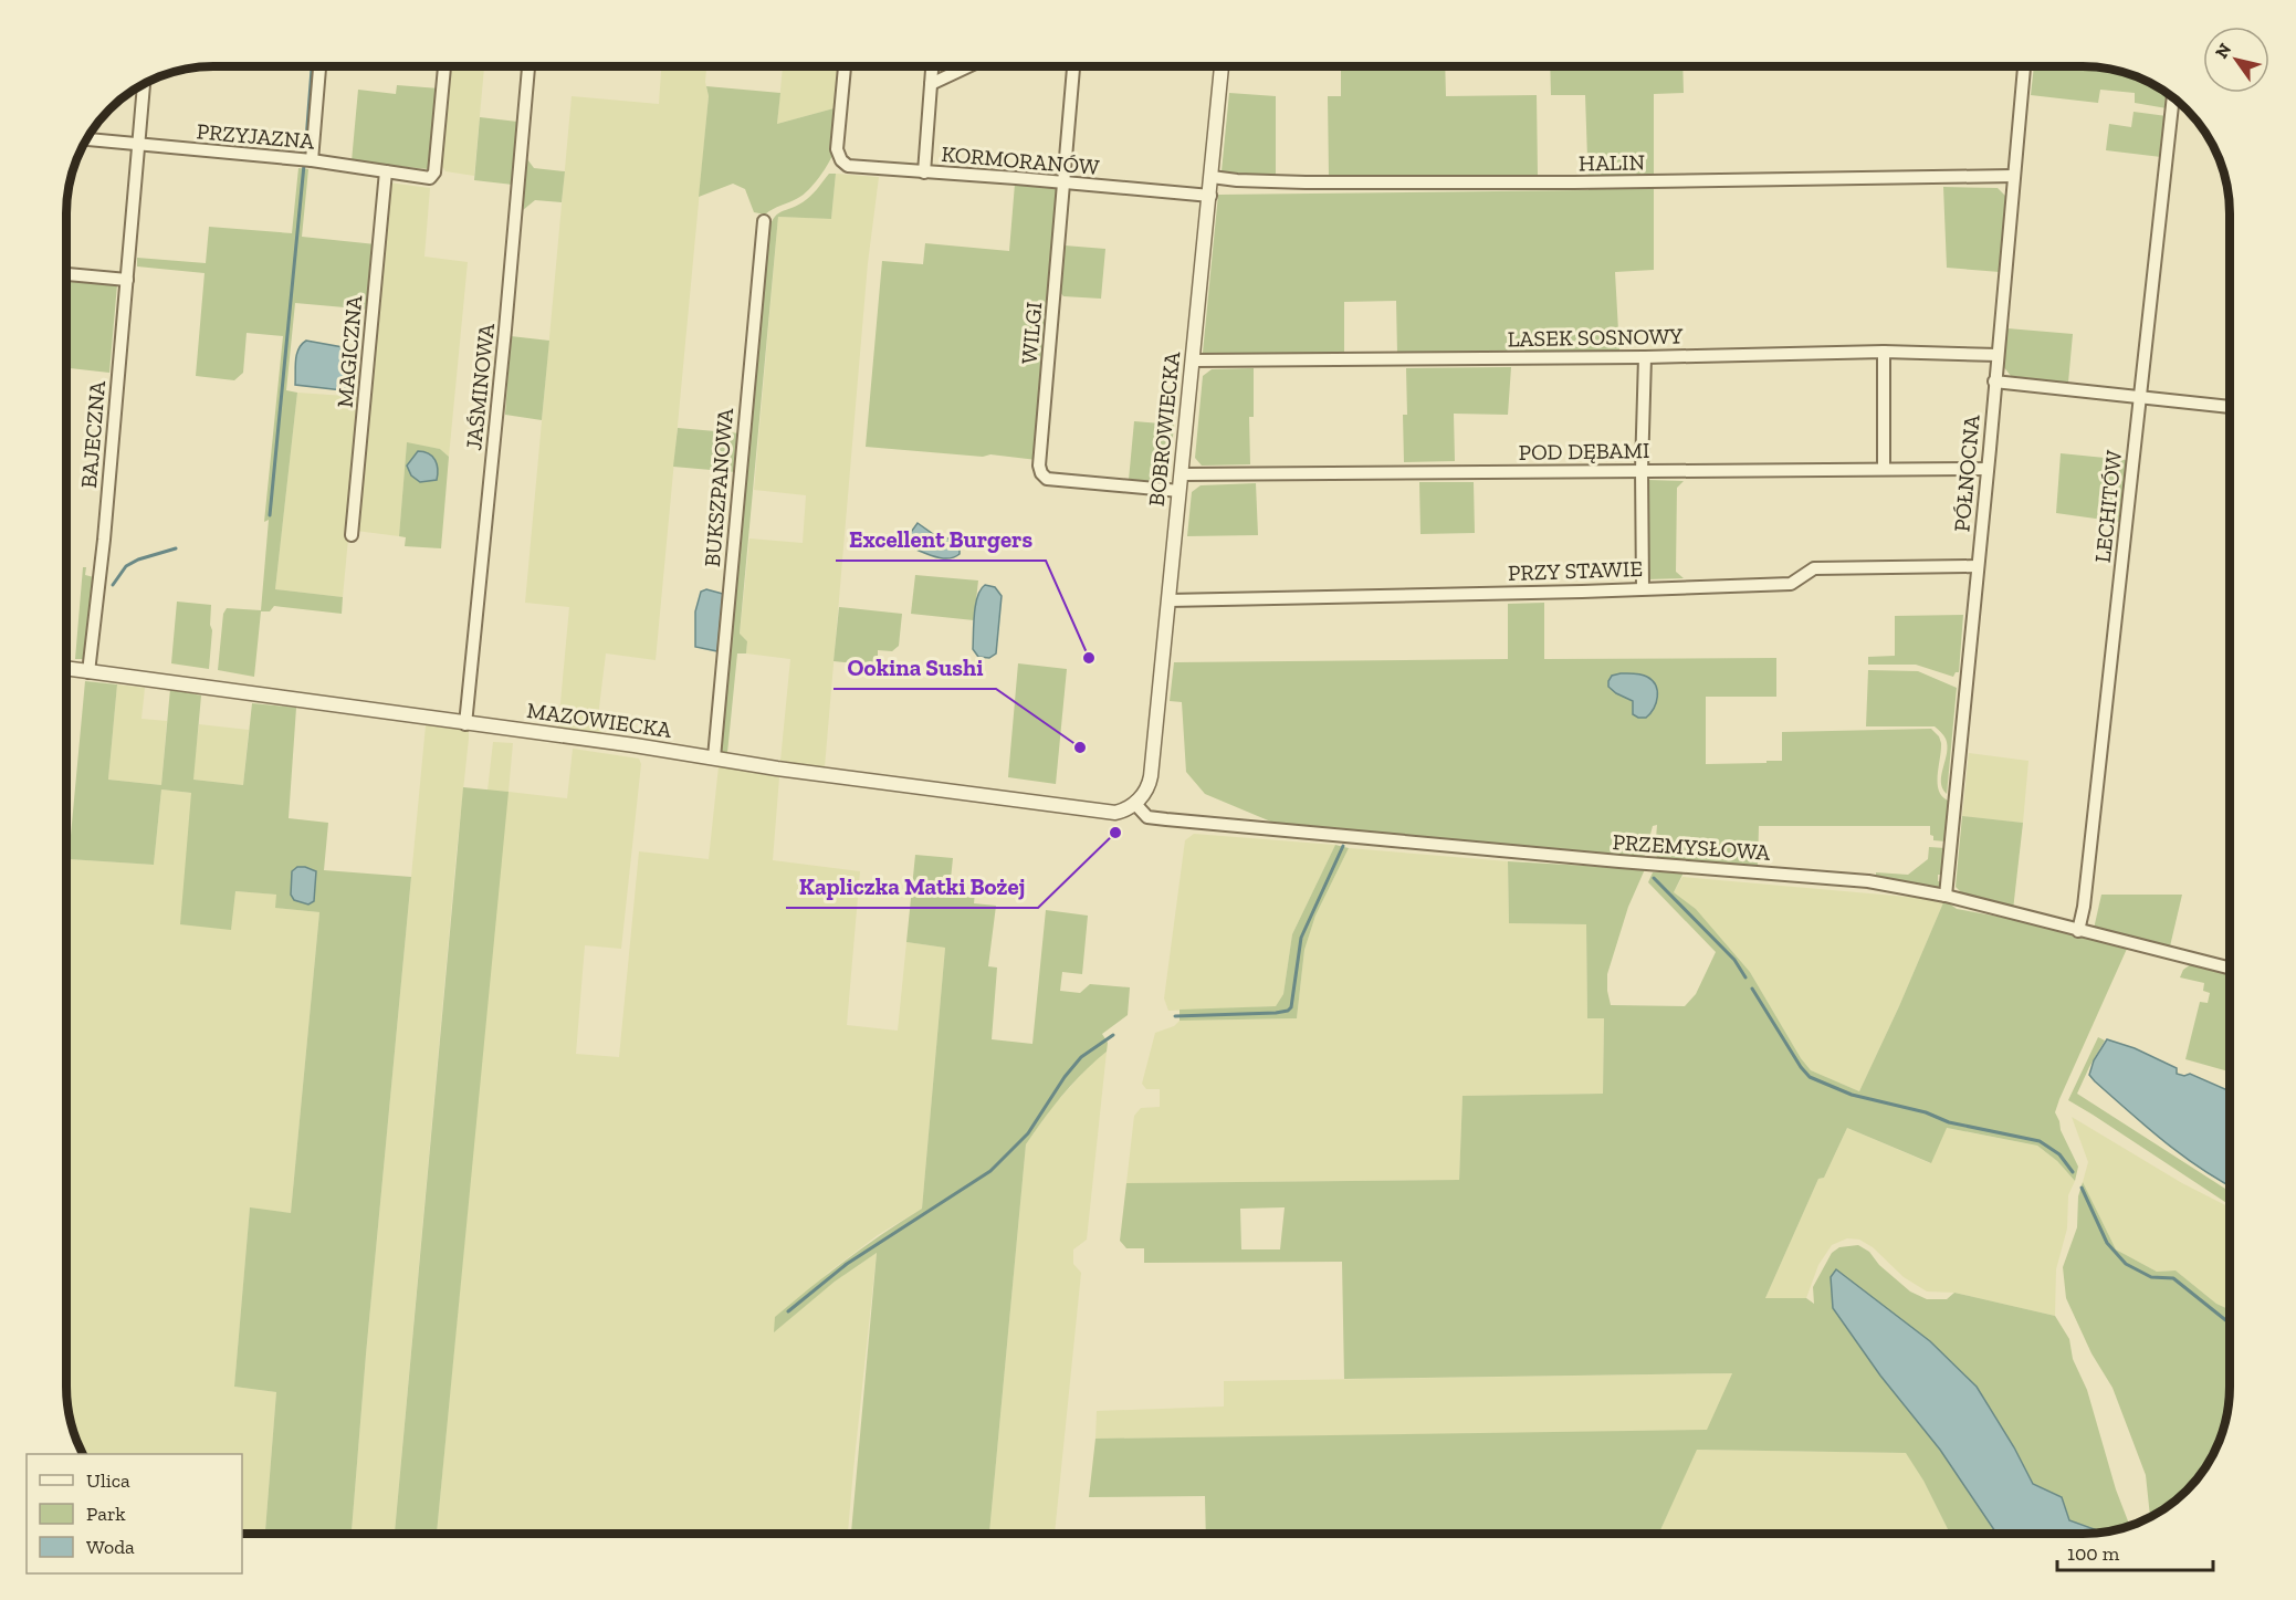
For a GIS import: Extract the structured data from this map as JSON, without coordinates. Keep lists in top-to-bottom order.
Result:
{
  "streets": {
    "street": [
      "PRZYJAZNA",
      "KORMORANÓW",
      "HALIN",
      "WILGI",
      "LASEK SOSNOWY",
      "MAGICZNA",
      "JAŚMINOWA",
      "BOBROWIECKA",
      "BAJECZNA",
      "POD DĘBAMI",
      "PÓŁNOCNA",
      "BUKSZPANOWA",
      "LECHITÓW",
      "PRZY STAWIE",
      "MAZOWIECKA",
      "PRZEMYSŁOWA"
    ]
  },
  "crossings": [
    ["PRZYJAZNA", "MAGICZNA"],
    ["PRZYJAZNA", "BAJECZNA"],
    ["KORMORANÓW", "WILGI"],
    ["KORMORANÓW", "BOBROWIECKA"],
    ["HALIN", "BOBROWIECKA"],
    ["HALIN", "PÓŁNOCNA"],
    ["WILGI", "BOBROWIECKA"],
    ["LASEK SOSNOWY", "BOBROWIECKA"],
    ["LASEK SOSNOWY", "PÓŁNOCNA"],
    ["JAŚMINOWA", "MAZOWIECKA"],
    ["BOBROWIECKA", "POD DĘBAMI"],
    ["BOBROWIECKA", "PRZY STAWIE"],
    ["BOBROWIECKA", "MAZOWIECKA"],
    ["BOBROWIECKA", "PRZEMYSŁOWA"],
    ["BAJECZNA", "MAZOWIECKA"],
    ["POD DĘBAMI", "PÓŁNOCNA"],
    ["PÓŁNOCNA", "PRZY STAWIE"],
    ["PÓŁNOCNA", "PRZEMYSŁOWA"],
    ["BUKSZPANOWA", "MAZOWIECKA"],
    ["LECHITÓW", "PRZEMYSŁOWA"],
    ["MAZOWIECKA", "PRZEMYSŁOWA"]
  ],
  "places": ["Excellent Burgers", "Ookina Sushi", "Kapliczka Matki Bożej"],
  "legend": ["Ulica", "Park", "Woda"],
  "scale_bar": "100 m",
  "north": "top left"
}
